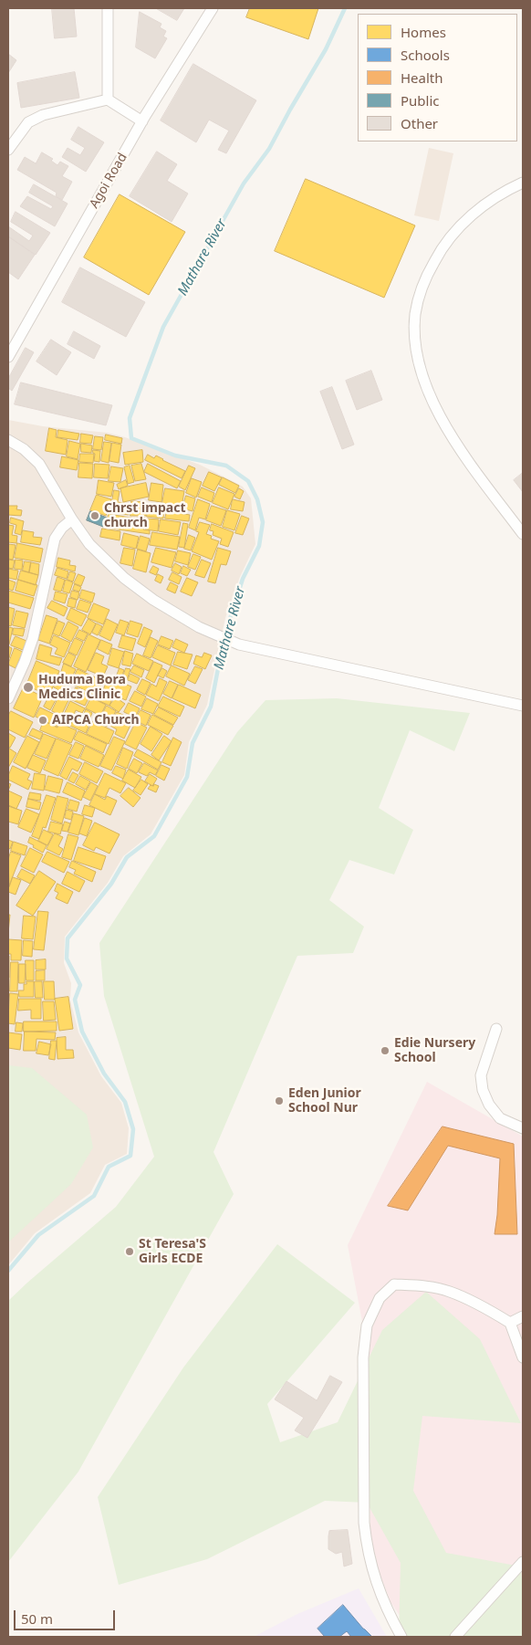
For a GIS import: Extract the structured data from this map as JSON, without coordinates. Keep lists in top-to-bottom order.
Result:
{
  "streets": {
    "street": ["Agoi Road"]
  },
  "water": ["Mathare River"],
  "places": [
    "Chrst impact church",
    "Huduma Bora Medics Clinic",
    "AIPCA Church",
    "Edie Nursery School",
    "Eden Junior School Nur",
    "St Teresa'S Girls ECDE"
  ],
  "legend": [
    "Homes",
    "Schools",
    "Health",
    "Public",
    "Other"
  ],
  "scale_bar": "50 m"
}
